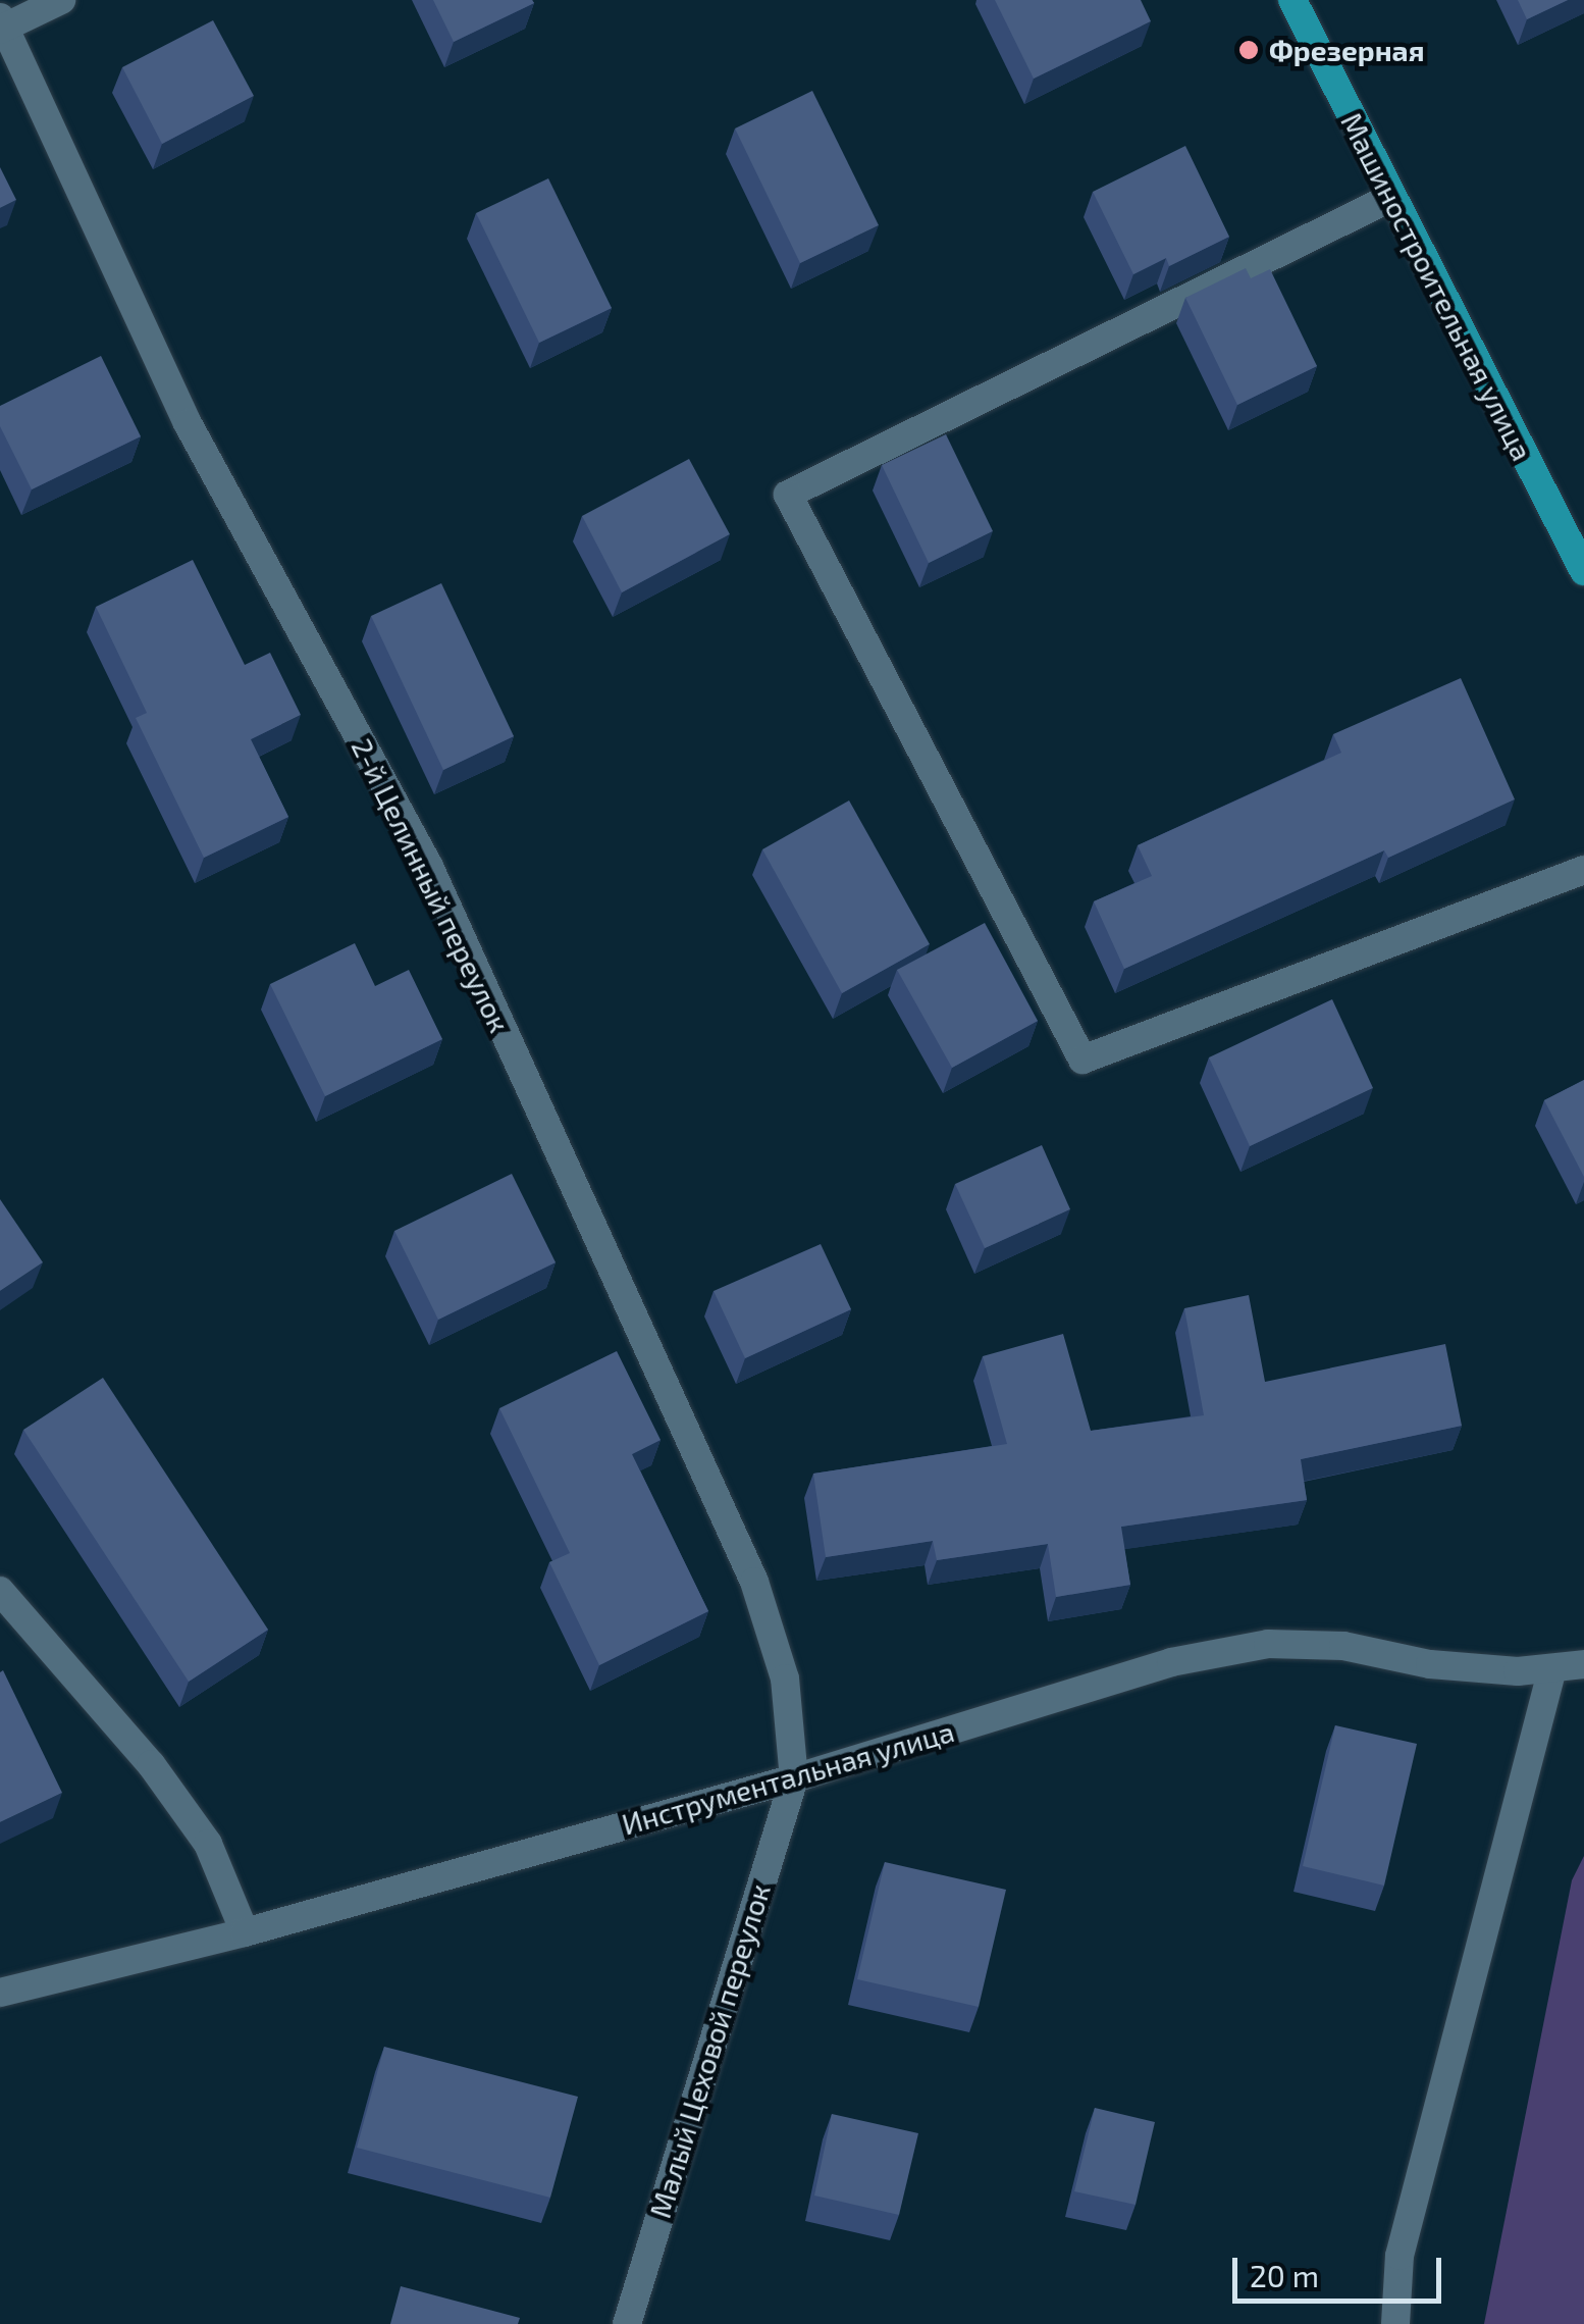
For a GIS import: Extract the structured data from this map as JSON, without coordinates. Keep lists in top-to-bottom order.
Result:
{
  "streets": {
    "main road": ["Машиностроительная улица"],
    "street": ["2-й Целинный переулок", "Инструментальная улица", "Малый Цеховой переулок"]
  },
  "crossings": [
    ["2-й Целинный переулок", "Инструментальная улица"],
    ["2-й Целинный переулок", "Малый Цеховой переулок"],
    ["Инструментальная улица", "Малый Цеховой переулок"]
  ],
  "places": ["Фрезерная"],
  "scale_bar": "20 m"
}
